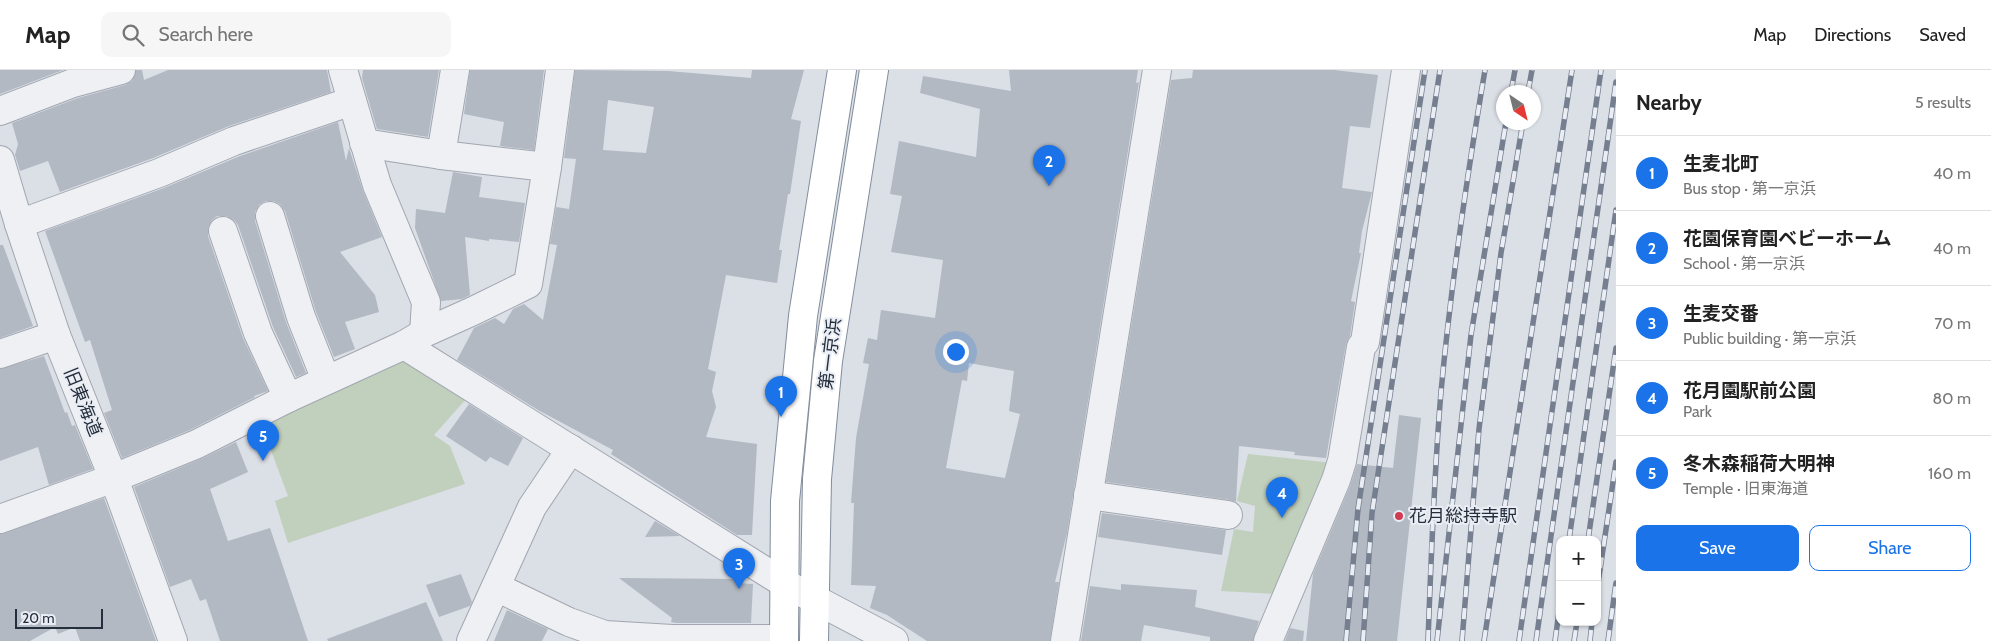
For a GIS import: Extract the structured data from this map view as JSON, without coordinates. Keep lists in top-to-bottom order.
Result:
{
  "streets": {
    "highway": ["第一京浜"],
    "street": ["旧東海道"]
  },
  "places": ["花月総持寺駅"],
  "scale_bar": "20 m",
  "north": "bottom right",
  "page": {
    "header": "Map",
    "search": "Search here",
    "nav": ["Map", "Directions", "Saved"],
    "heading": ["Nearby", "5 results"],
    "list": [
      {
        "mark": "1",
        "name": "生麦北町",
        "note": "Bus stop · 第一京浜",
        "value": "40 m"
      },
      {
        "mark": "2",
        "name": "花園保育園ベビーホーム",
        "note": "School · 第一京浜",
        "value": "40 m"
      },
      {
        "mark": "3",
        "name": "生麦交番",
        "note": "Public building · 第一京浜",
        "value": "70 m"
      },
      {
        "mark": "4",
        "name": "花月園駅前公園",
        "note": "Park",
        "value": "80 m"
      },
      {
        "mark": "5",
        "name": "冬木森稲荷大明神",
        "note": "Temple · 旧東海道",
        "value": "160 m"
      }
    ],
    "pins": [
      "2",
      "1",
      "5",
      "4",
      "3"
    ],
    "buttons": ["Save", "Share"],
    "map_buttons": ["+", "−"],
    "scale": "20 m"
  }
}
